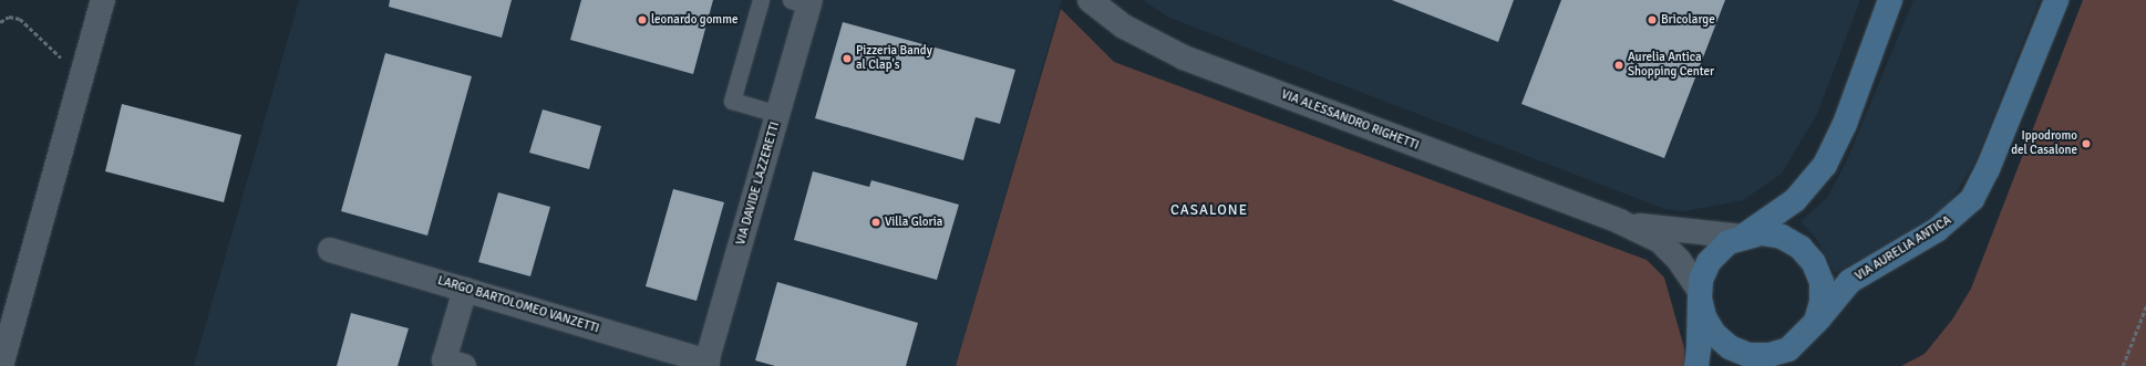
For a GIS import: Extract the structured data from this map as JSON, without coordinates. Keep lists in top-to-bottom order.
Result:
{
  "streets": {
    "street": [
      "VIA ALESSANDRO RIGHETTI",
      "VIA DAVIDE LAZZERETTI",
      "VIA AURELIA ANTICA",
      "LARGO BARTOLOMEO VANZETTI"
    ]
  },
  "crossings": [
    ["VIA DAVIDE LAZZERETTI", "LARGO BARTOLOMEO VANZETTI"]
  ],
  "districts": ["CASALONE"],
  "places": [
    "leonardo gomme",
    "Bricolarge",
    "Pizzeria Bandy al Clap's",
    "Aurelia Antica Shopping Center",
    "Ippodromo del Casalone",
    "Villa Gloria"
  ]
}
